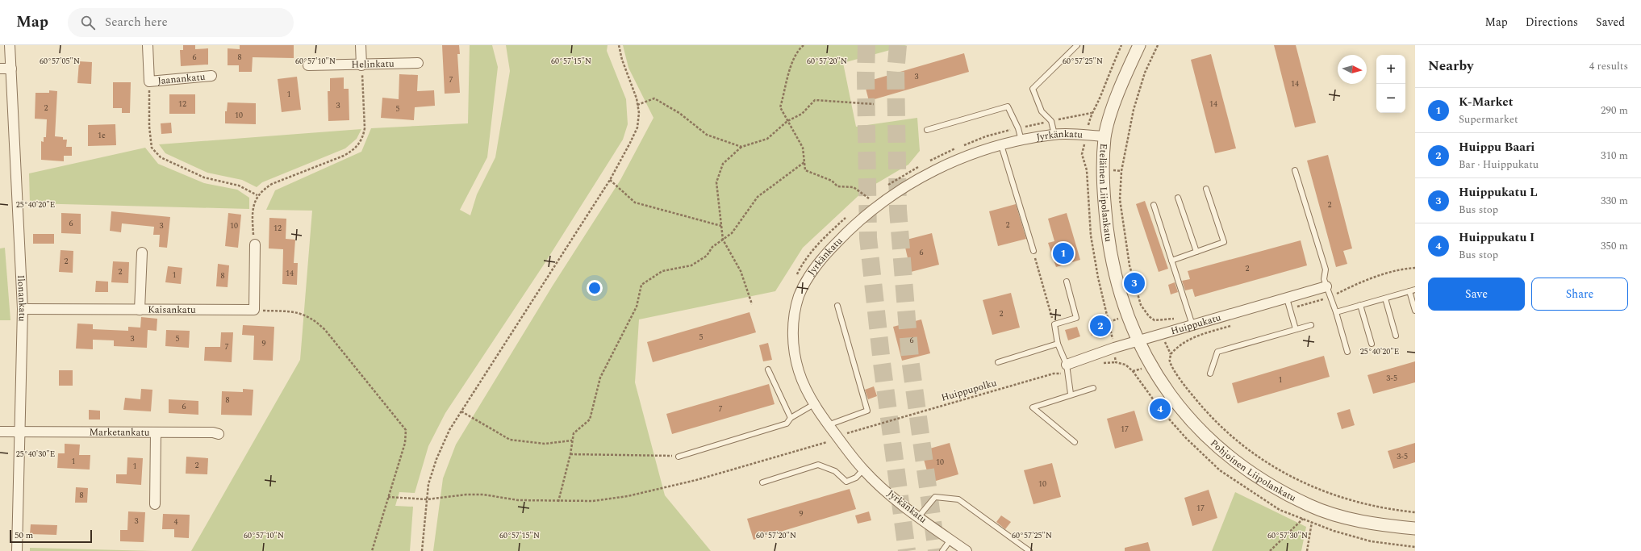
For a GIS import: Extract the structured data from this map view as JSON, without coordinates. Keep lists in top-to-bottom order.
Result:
{
  "streets": {
    "street": [
      "Helinkatu",
      "Jaanankatu",
      "Jyrkänkatu",
      "Eteläinen Liipolankatu",
      "Ilonankatu",
      "Kaisankatu",
      "Huippukatu",
      "Marketankatu",
      "Pohjoinen Liipolankatu"
    ],
    "path": ["Huippupolku"]
  },
  "crossings": [
    ["Jyrkänkatu", "Eteläinen Liipolankatu"],
    ["Jyrkänkatu", "Huippupolku"],
    ["Eteläinen Liipolankatu", "Huippukatu"],
    ["Eteläinen Liipolankatu", "Pohjoinen Liipolankatu"],
    ["Ilonankatu", "Kaisankatu"],
    ["Ilonankatu", "Marketankatu"],
    ["Huippukatu", "Huippupolku"],
    ["Huippukatu", "Pohjoinen Liipolankatu"]
  ],
  "house_numbers": [
    "6",
    "8",
    "3",
    "7",
    "14",
    "1",
    "12",
    "14",
    "3",
    "2",
    "5",
    "10",
    "1e",
    "2",
    "6",
    "2",
    "3",
    "10",
    "12",
    "6",
    "2",
    "2",
    "2",
    "14",
    "1",
    "8",
    "2",
    "5",
    "3",
    "5",
    "6",
    "9",
    "7",
    "3-5",
    "1",
    "8",
    "6",
    "7",
    "17",
    "3-5",
    "1",
    "10",
    "2",
    "1",
    "10",
    "8",
    "17",
    "9",
    "3",
    "4"
  ],
  "scale_bar": "50 m",
  "north": "right",
  "page": {
    "header": "Map",
    "search": "Search here",
    "nav": ["Map", "Directions", "Saved"],
    "heading": ["Nearby", "4 results"],
    "map_buttons": ["+", "−"],
    "list": [
      {
        "mark": "1",
        "name": "K-Market",
        "note": "Supermarket",
        "value": "290 m"
      },
      {
        "mark": "2",
        "name": "Huippu Baari",
        "note": "Bar · Huippukatu",
        "value": "310 m"
      },
      {
        "mark": "3",
        "name": "Huippukatu L",
        "note": "Bus stop",
        "value": "330 m"
      },
      {
        "mark": "4",
        "name": "Huippukatu I",
        "note": "Bus stop",
        "value": "350 m"
      }
    ],
    "pins": [
      "1",
      "3",
      "2",
      "4"
    ],
    "buttons": ["Save", "Share"],
    "scale": "50 m"
  },
  "coordinates": [
    "60°57'05\"N",
    "60°57'10\"N",
    "60°57'15\"N",
    "60°57'20\"N",
    "60°57'25\"N",
    "25°40'20\"E",
    "25°40'30\"E",
    "60°57'30\"N"
  ]
}
